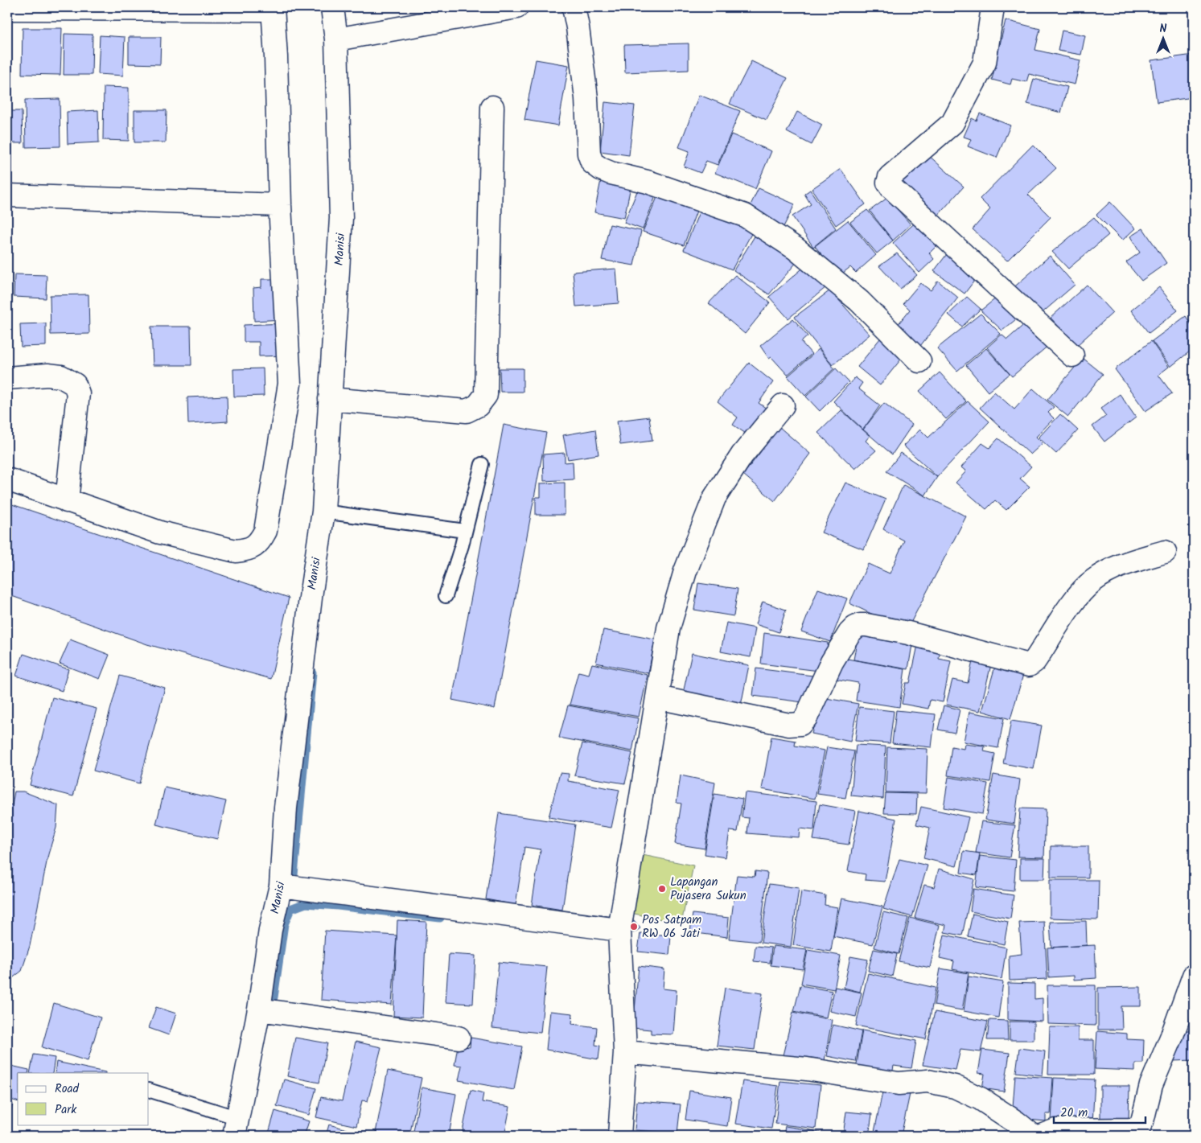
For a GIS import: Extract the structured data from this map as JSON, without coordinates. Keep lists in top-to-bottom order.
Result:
{
  "streets": {
    "street": ["Manisi"]
  },
  "places": ["Lapangan Pujasera Sukun", "Pos Satpam RW 06 Jati"],
  "legend": ["Road", "Park"],
  "scale_bar": "20 m",
  "north": "top"
}
